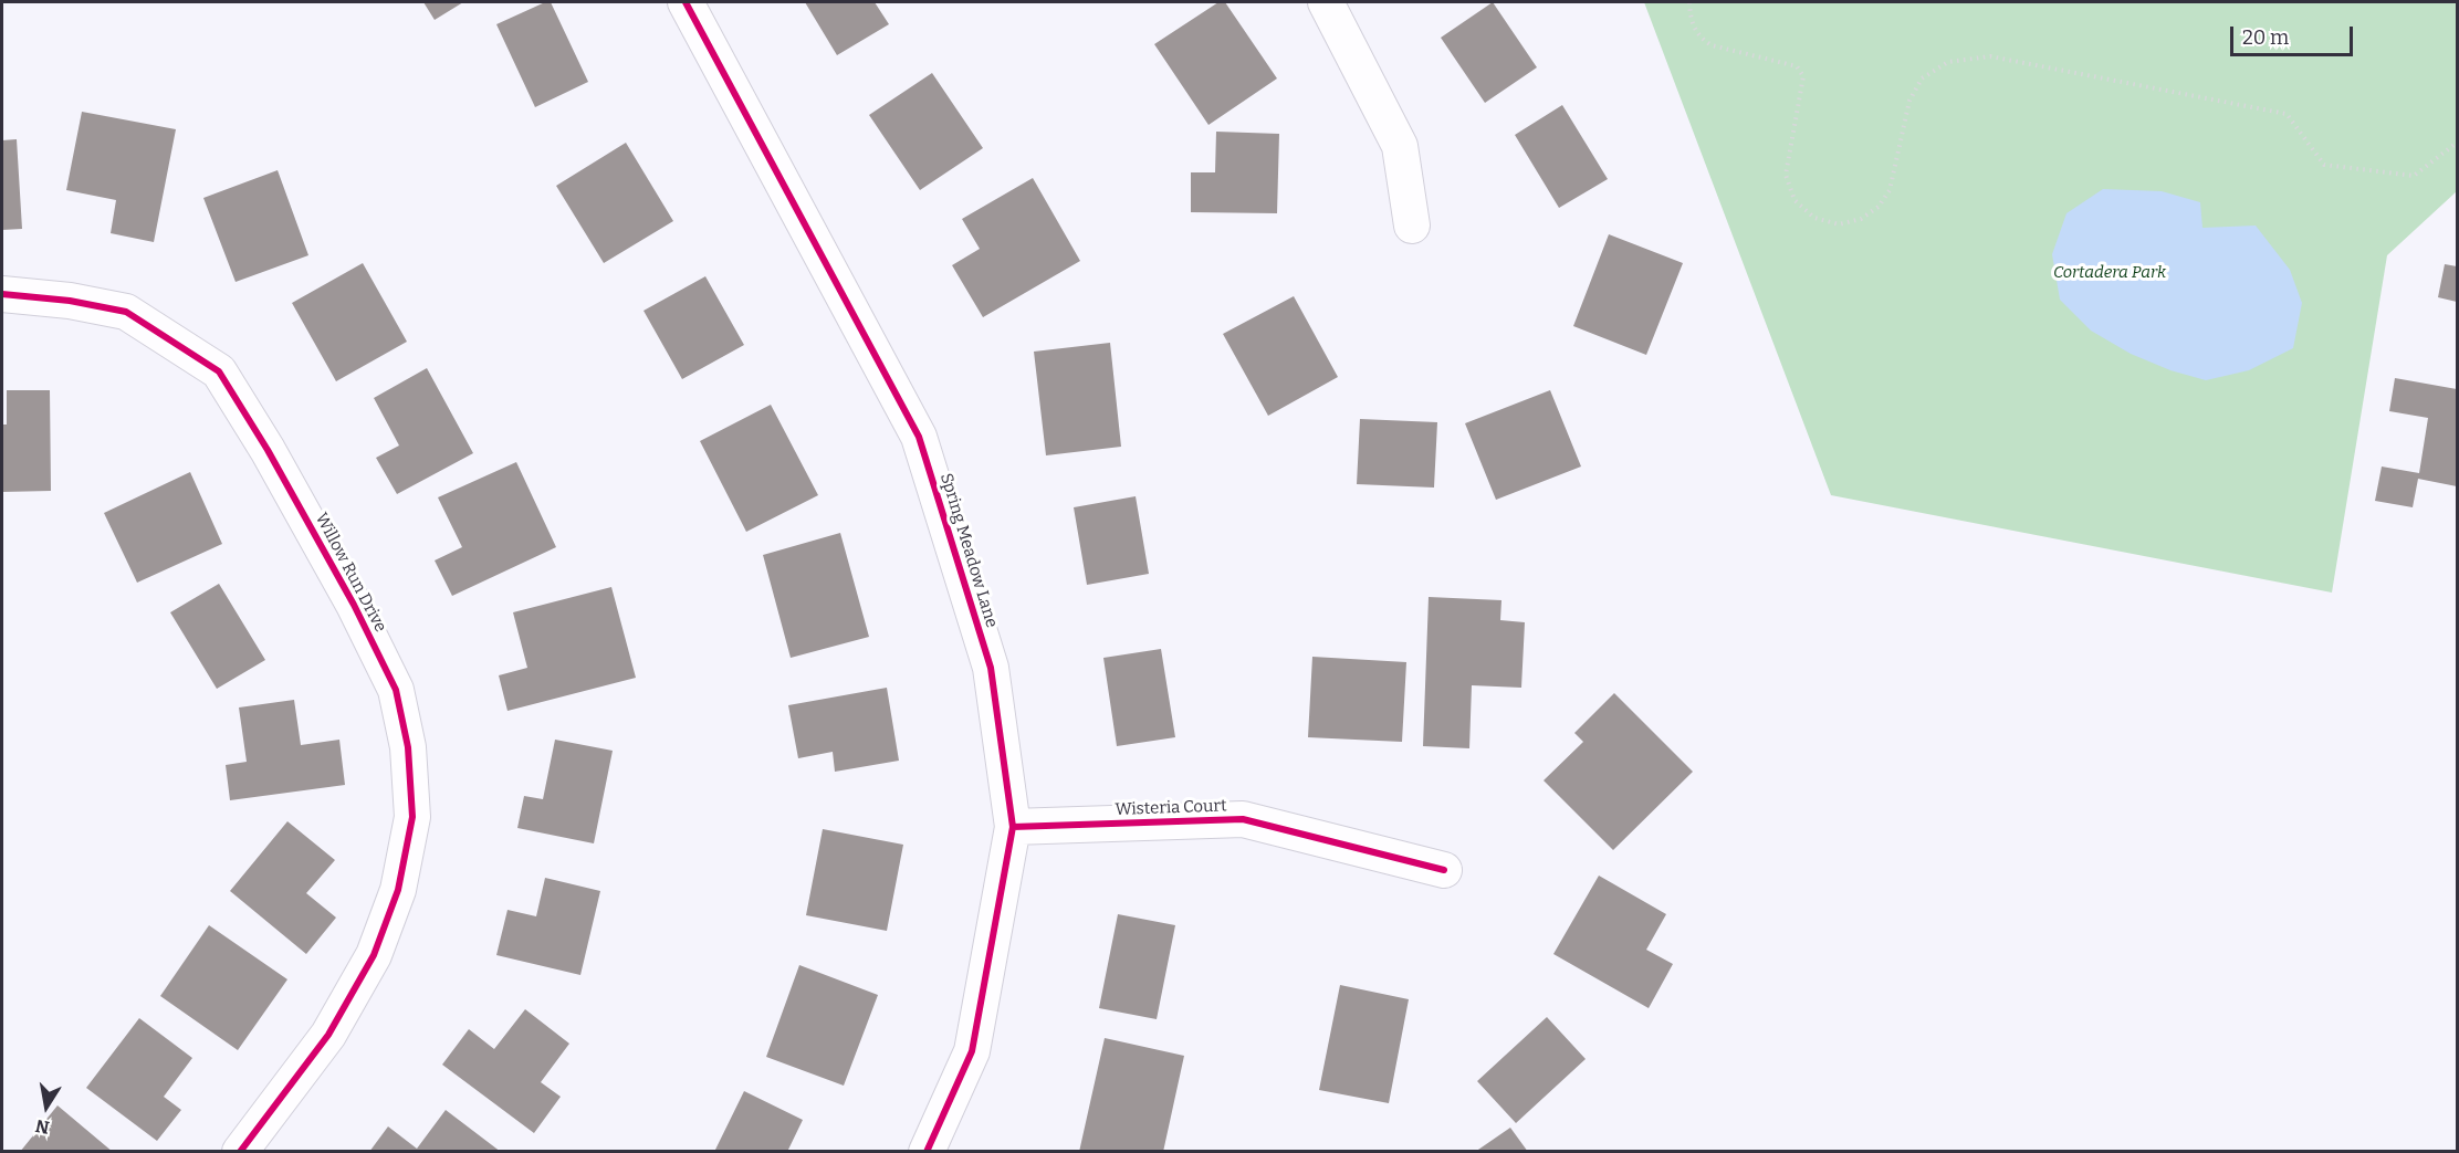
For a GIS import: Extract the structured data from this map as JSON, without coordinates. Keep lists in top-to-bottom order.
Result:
{
  "streets": {
    "street": ["Spring Meadow Lane", "Willow Run Drive", "Wisteria Court"]
  },
  "crossings": [
    ["Spring Meadow Lane", "Wisteria Court"]
  ],
  "parks": ["Cortadera Park"],
  "scale_bar": "20 m",
  "north": "bottom"
}
